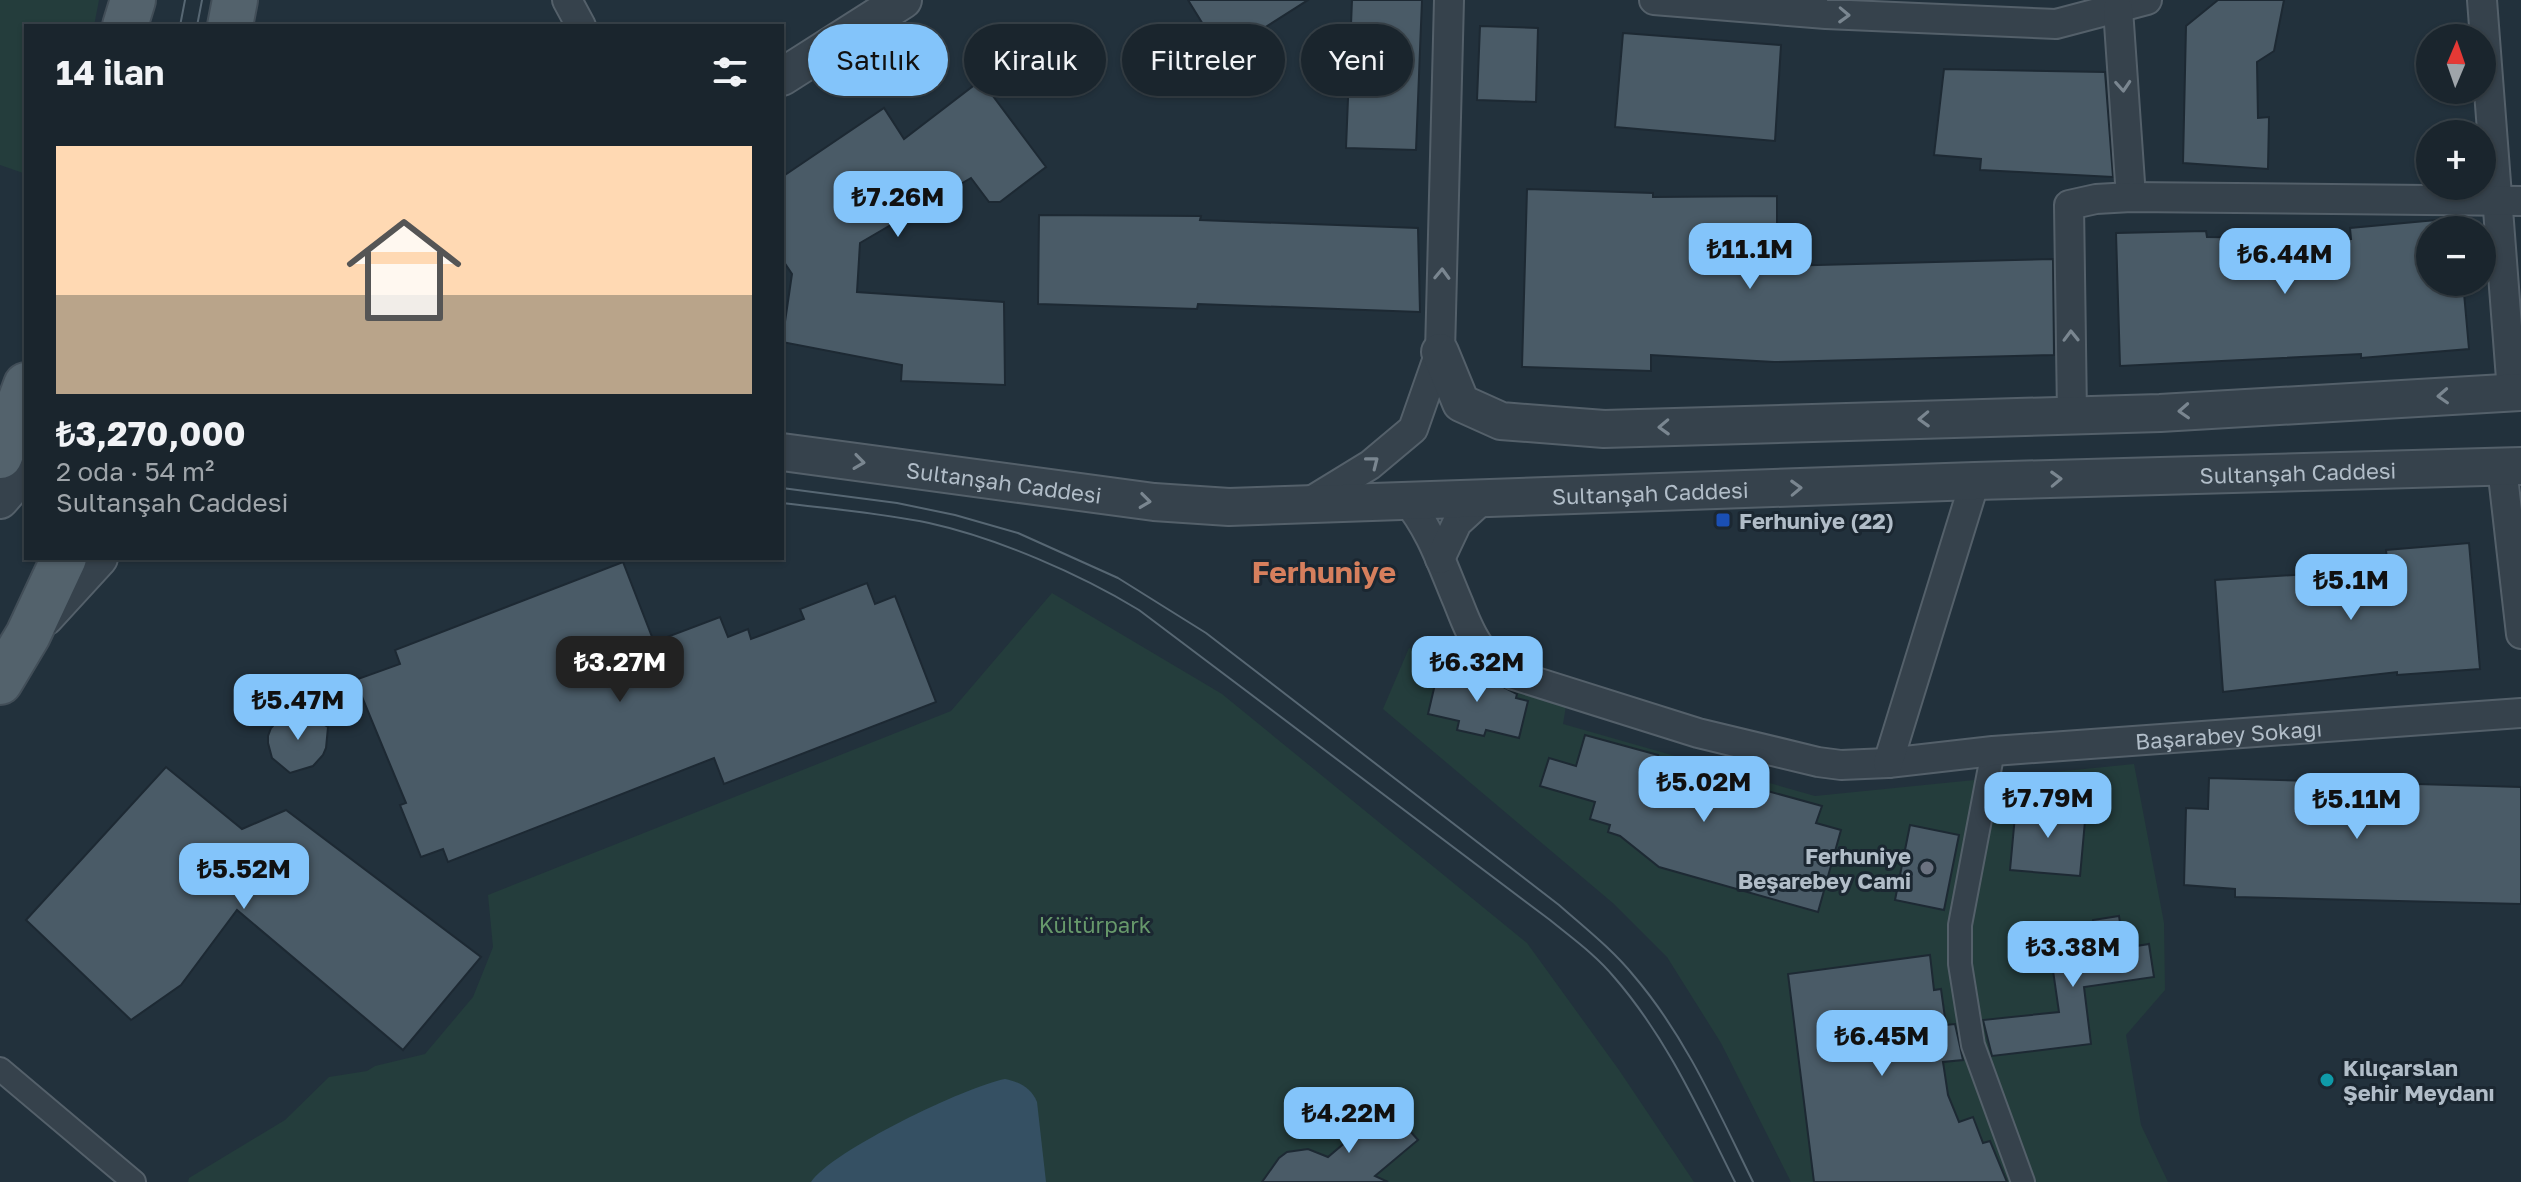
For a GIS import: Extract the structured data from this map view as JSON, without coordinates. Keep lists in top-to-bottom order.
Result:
{
  "streets": {
    "street": ["Sultanşah Caddesi", "Başarabey Sokağı"]
  },
  "crossings": [
    ["Sultanşah Caddesi", "Başarabey Sokağı"]
  ],
  "districts": ["Ferhuniye"],
  "parks": ["Kültürpark"],
  "places": {
    "transit": ["Ferhuniye (22)"],
    "other": ["Ferhuniye Beşarebey Cami", "Kılıçarslan Şehir Meydanı"]
  },
  "north": "top",
  "page": {
    "map_buttons": ["+", "−"],
    "chip": [
      "Satılık",
      "Kiralık",
      "Filtreler",
      "Yeni"
    ],
    "heading": "14 ilan",
    "list": [
      {
        "name": "₺3,270,000",
        "note": "2 oda · 54 m² · Sultanşah Caddesi"
      }
    ],
    "price": [
      "₺7.26M",
      "₺11.1M",
      "₺6.44M",
      "₺5.1M",
      "₺3.27M",
      "₺6.32M",
      "₺5.47M",
      "₺5.02M",
      "₺7.79M",
      "₺5.11M",
      "₺5.52M",
      "₺3.38M",
      "₺6.45M",
      "₺4.22M"
    ]
  }
}
